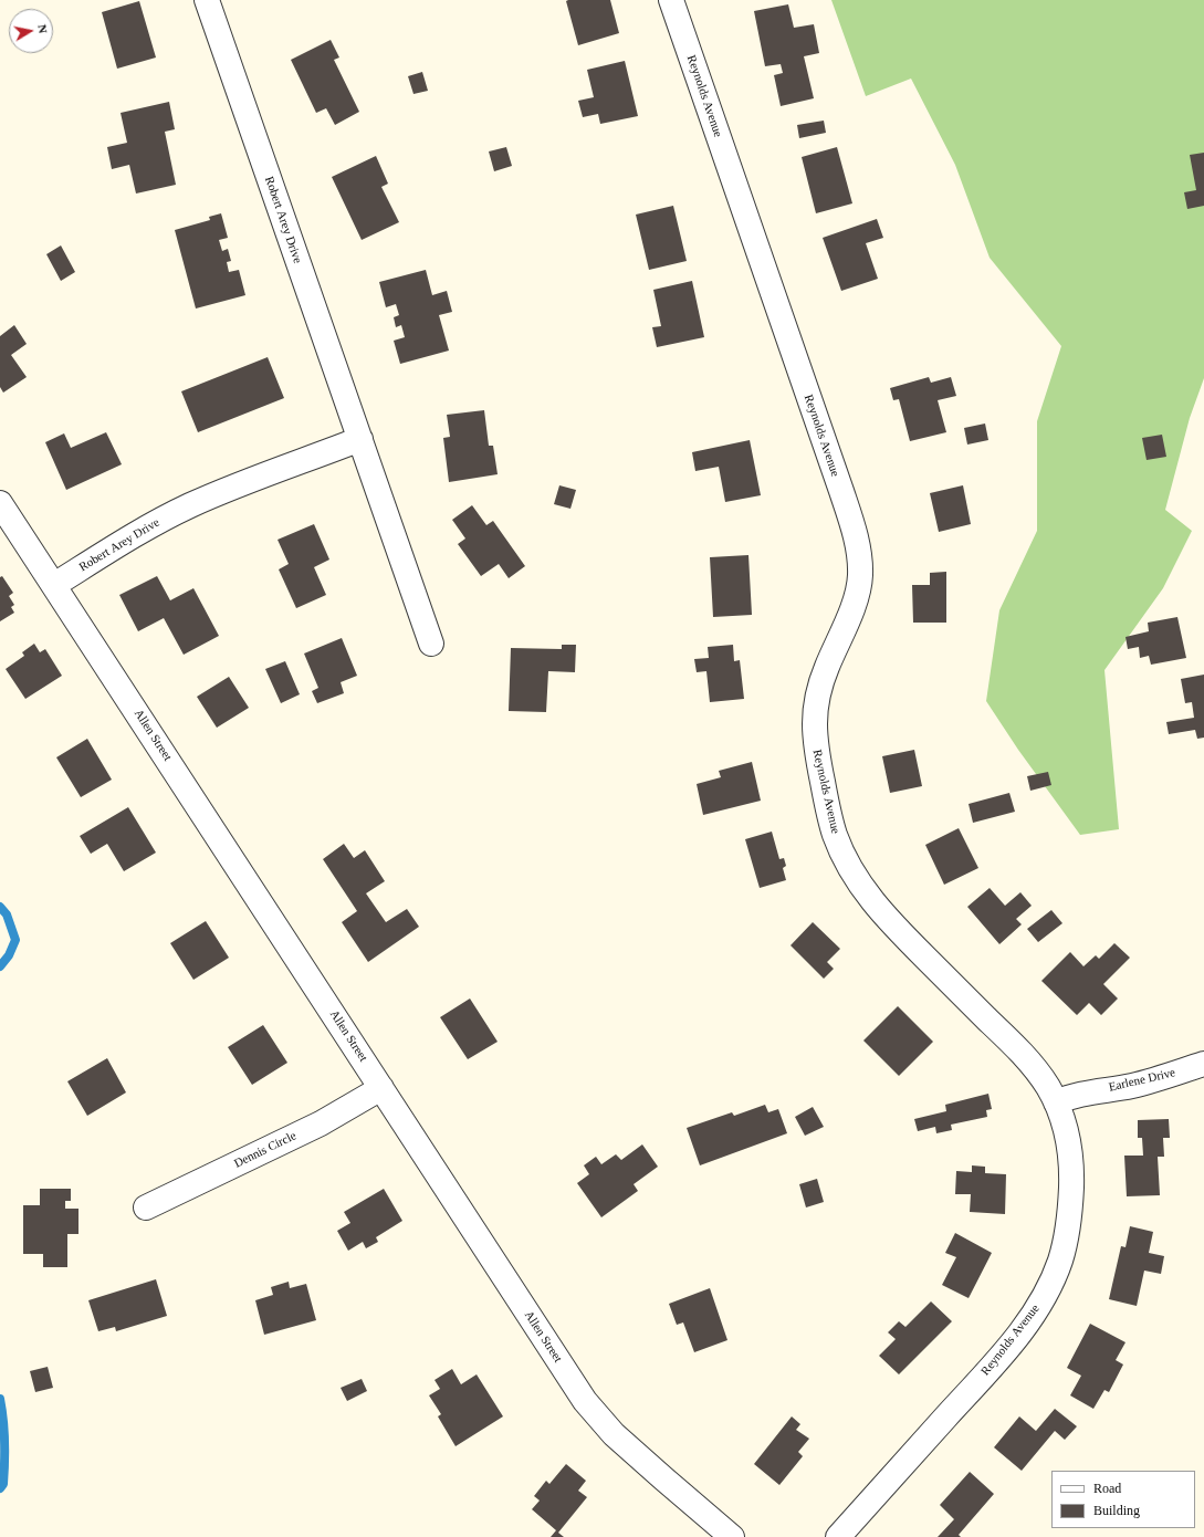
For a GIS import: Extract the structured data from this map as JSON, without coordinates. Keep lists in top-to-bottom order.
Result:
{
  "streets": {
    "street": [
      "Reynolds Avenue",
      "Robert Arey Drive",
      "Allen Street",
      "Earlene Drive",
      "Dennis Circle"
    ]
  },
  "crossings": [
    ["Reynolds Avenue", "Earlene Drive"],
    ["Robert Arey Drive", "Allen Street"],
    ["Allen Street", "Dennis Circle"]
  ],
  "legend": ["Road", "Building"],
  "north": "right"
}
